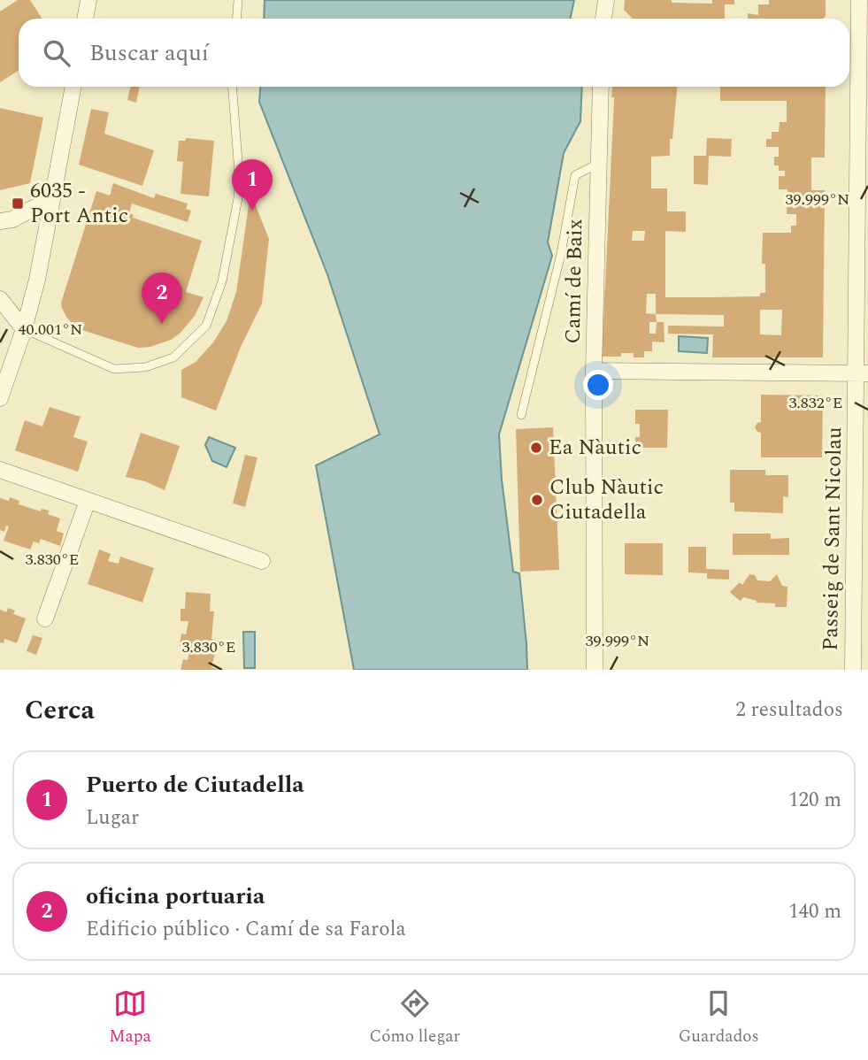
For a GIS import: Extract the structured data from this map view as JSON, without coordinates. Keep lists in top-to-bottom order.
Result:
{
  "streets": {
    "street": ["Camí de Baix", "Passeig de Sant Nicolau"]
  },
  "places": {
    "transit": ["6035 - Port Antic"],
    "other": ["Ea Nàutic", "Club Nàutic Ciutadella"]
  },
  "page": {
    "search": "Buscar aquí",
    "pins": ["1", "2"],
    "heading": ["Cerca", "2 resultados"],
    "list": [
      {
        "mark": "1",
        "name": "Puerto de Ciutadella",
        "note": "Lugar",
        "value": "120 m"
      },
      {
        "mark": "2",
        "name": "oficina portuaria",
        "note": "Edificio público · Camí de sa Farola",
        "value": "140 m"
      }
    ],
    "nav": ["Mapa", "Cómo llegar", "Guardados"]
  },
  "coordinates": [
    "39.999°N",
    "40.001°N",
    "3.832°E",
    "3.830°E"
  ]
}
